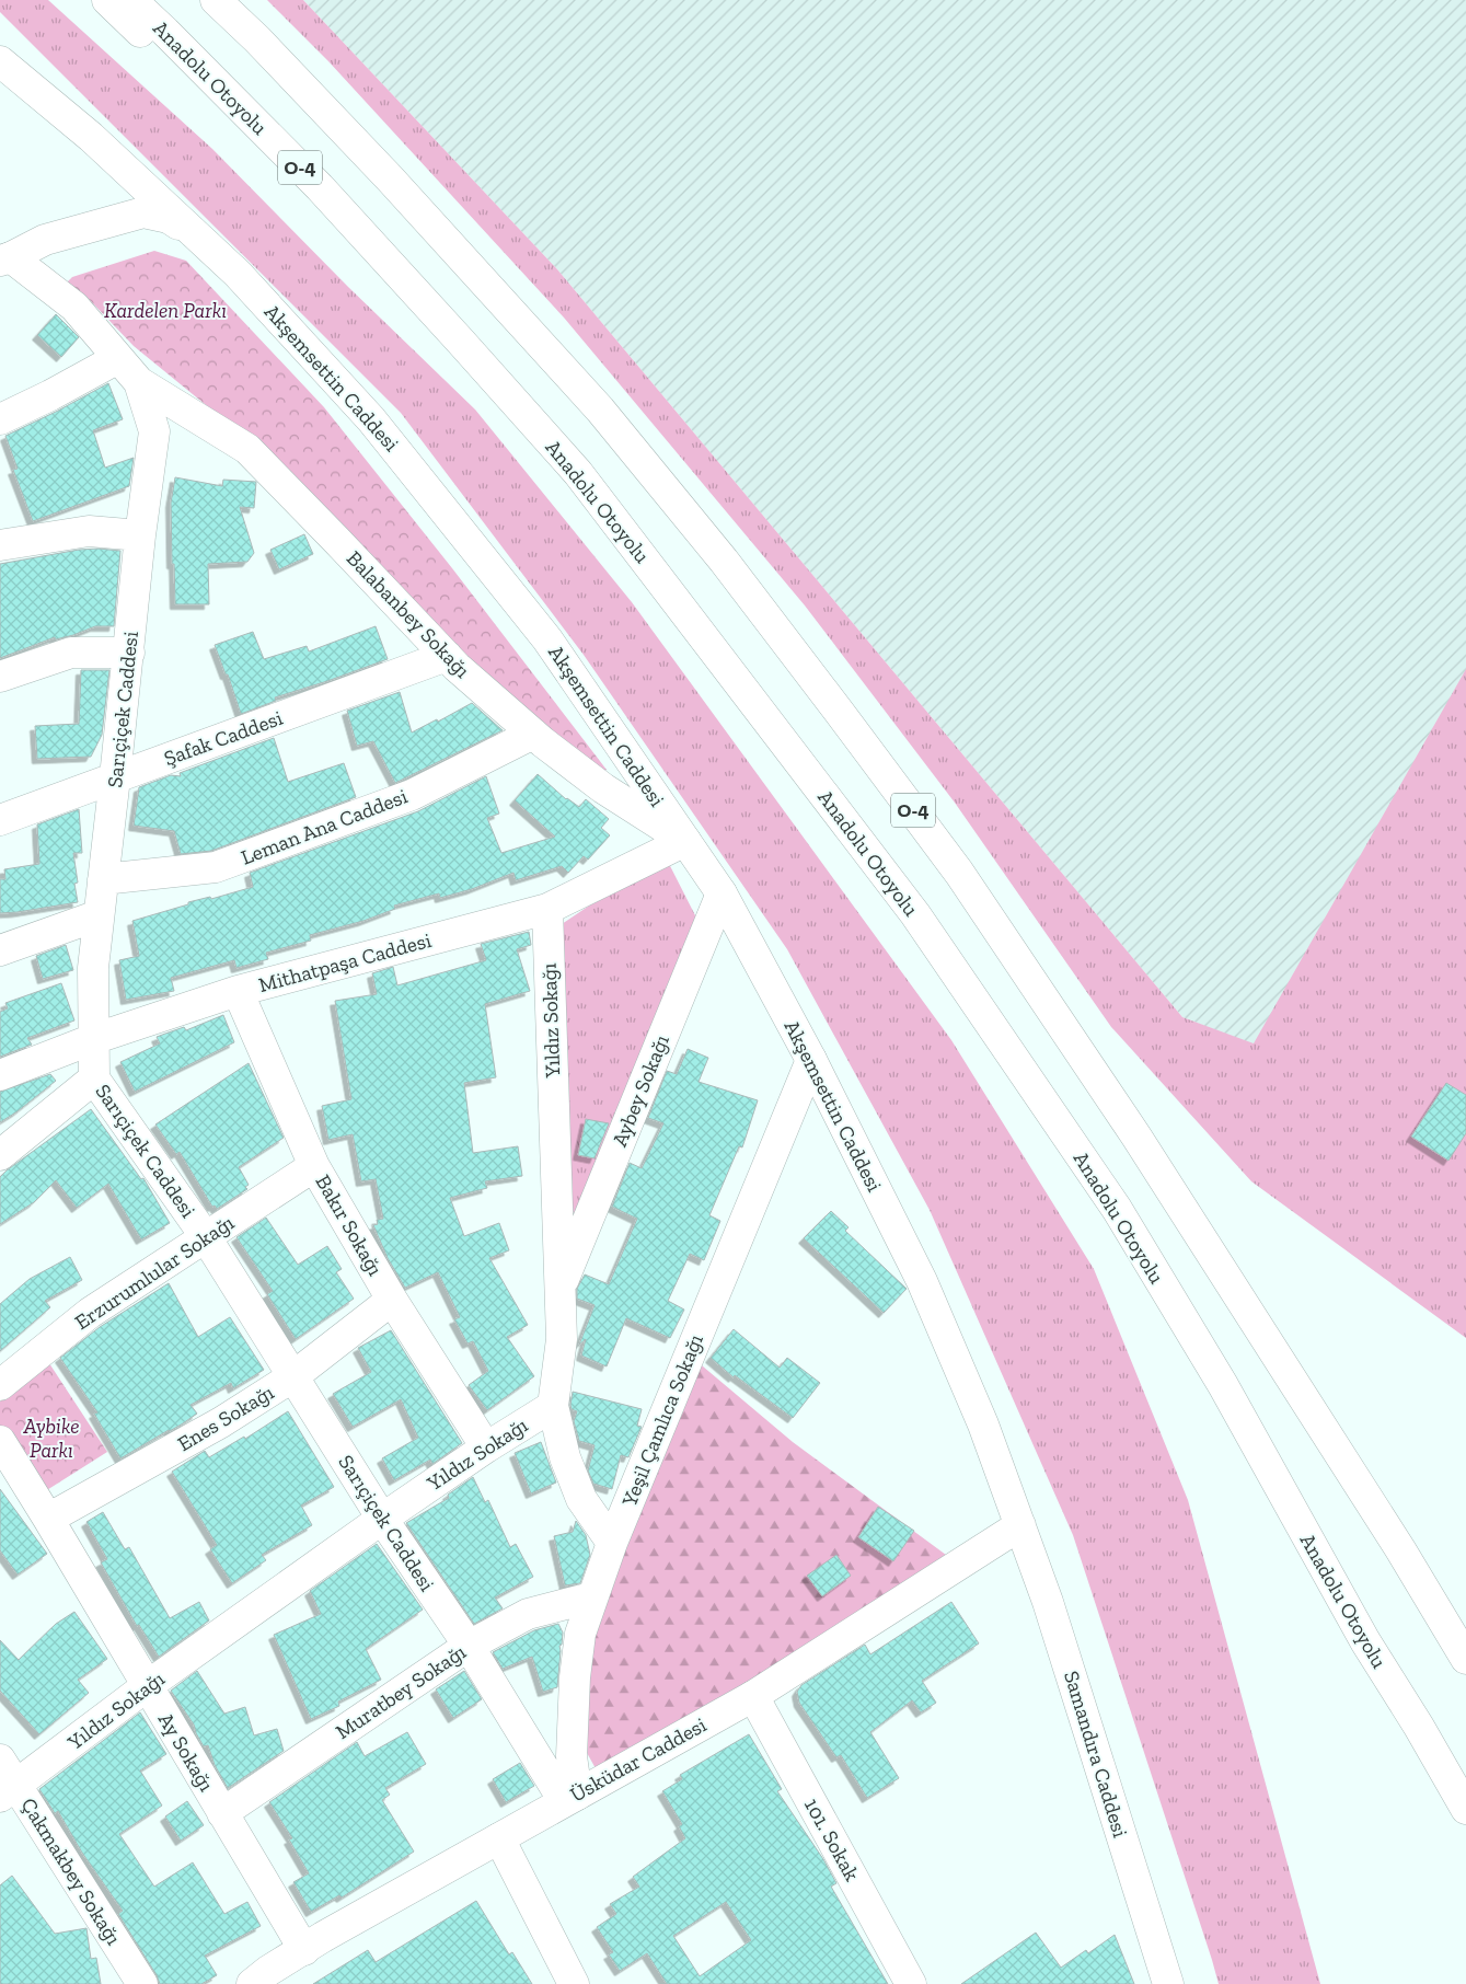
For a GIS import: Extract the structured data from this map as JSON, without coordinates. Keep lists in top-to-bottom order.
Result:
{
  "streets": {
    "main road": [
      "Anadolu Otoyolu",
      "O-4",
      "Akşemsettin Caddesi",
      "Balabanbey Sokağı",
      "Sarıçiçek Caddesi",
      "Şafak Caddesi",
      "Leman Ana Caddesi",
      "Mithatpaşa Caddesi",
      "Yıldız Sokağı",
      "Aybey Sokağı",
      "Bakır Sokağı",
      "Erzurumlular Sokağı",
      "Enes Sokağı",
      "Yeşil Çamlıca Sokağı",
      "Muratbey Sokağı",
      "Ay Sokağı",
      "Samandıra Caddesi",
      "Üsküdar Caddesi",
      "101. Sokak",
      "Çakmakbey Sokağı"
    ]
  },
  "crossings": [
    ["Akşemsettin Caddesi", "Balabanbey Sokağı"],
    ["Akşemsettin Caddesi", "Mithatpaşa Caddesi"],
    ["Akşemsettin Caddesi", "Aybey Sokağı"],
    ["Akşemsettin Caddesi", "Yeşil Çamlıca Sokağı"],
    ["Akşemsettin Caddesi", "Samandıra Caddesi"],
    ["Akşemsettin Caddesi", "Üsküdar Caddesi"],
    ["Balabanbey Sokağı", "Sarıçiçek Caddesi"],
    ["Balabanbey Sokağı", "Şafak Caddesi"],
    ["Balabanbey Sokağı", "Leman Ana Caddesi"],
    ["Balabanbey Sokağı", "Mithatpaşa Caddesi"],
    ["Sarıçiçek Caddesi", "Şafak Caddesi"],
    ["Sarıçiçek Caddesi", "Leman Ana Caddesi"],
    ["Sarıçiçek Caddesi", "Mithatpaşa Caddesi"],
    ["Sarıçiçek Caddesi", "Yıldız Sokağı"],
    ["Sarıçiçek Caddesi", "Erzurumlular Sokağı"],
    ["Sarıçiçek Caddesi", "Enes Sokağı"],
    ["Sarıçiçek Caddesi", "Yeşil Çamlıca Sokağı"],
    ["Sarıçiçek Caddesi", "Muratbey Sokağı"],
    ["Sarıçiçek Caddesi", "Üsküdar Caddesi"],
    ["Mithatpaşa Caddesi", "Yıldız Sokağı"],
    ["Mithatpaşa Caddesi", "Bakır Sokağı"],
    ["Yıldız Sokağı", "Aybey Sokağı"],
    ["Yıldız Sokağı", "Bakır Sokağı"],
    ["Yıldız Sokağı", "Ay Sokağı"],
    ["Yıldız Sokağı", "Çakmakbey Sokağı"],
    ["Bakır Sokağı", "Erzurumlular Sokağı"],
    ["Bakır Sokağı", "Enes Sokağı"],
    ["Enes Sokağı", "Ay Sokağı"],
    ["Yeşil Çamlıca Sokağı", "Muratbey Sokağı"],
    ["Yeşil Çamlıca Sokağı", "Üsküdar Caddesi"],
    ["Muratbey Sokağı", "Ay Sokağı"],
    ["Ay Sokağı", "Üsküdar Caddesi"],
    ["Samandıra Caddesi", "Üsküdar Caddesi"],
    ["Üsküdar Caddesi", "101. Sokak"]
  ],
  "parks": ["Kardelen Parkı", "Aybike Parkı"]
}
